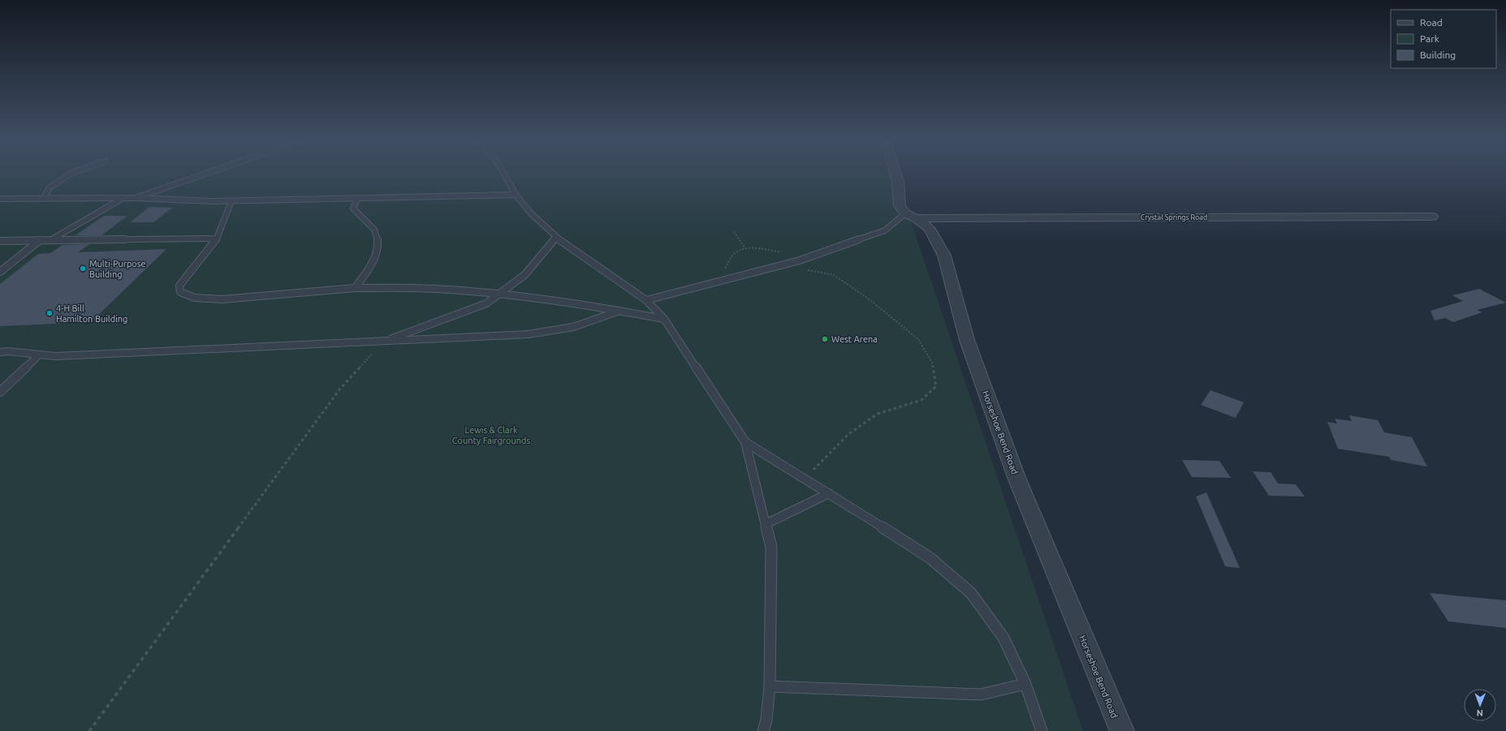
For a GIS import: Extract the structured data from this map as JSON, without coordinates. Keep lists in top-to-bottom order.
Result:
{
  "streets": {
    "street": ["Crystal Springs Road", "Horseshoe Bend Road"]
  },
  "crossings": [
    ["Crystal Springs Road", "Horseshoe Bend Road"]
  ],
  "parks": ["Lewis & Clark County Fairgrounds"],
  "places": ["Multi-Purpose Building", "4-H Bill Hamilton Building", "West Arena"],
  "legend": ["Road", "Park", "Building"],
  "north": "bottom"
}
